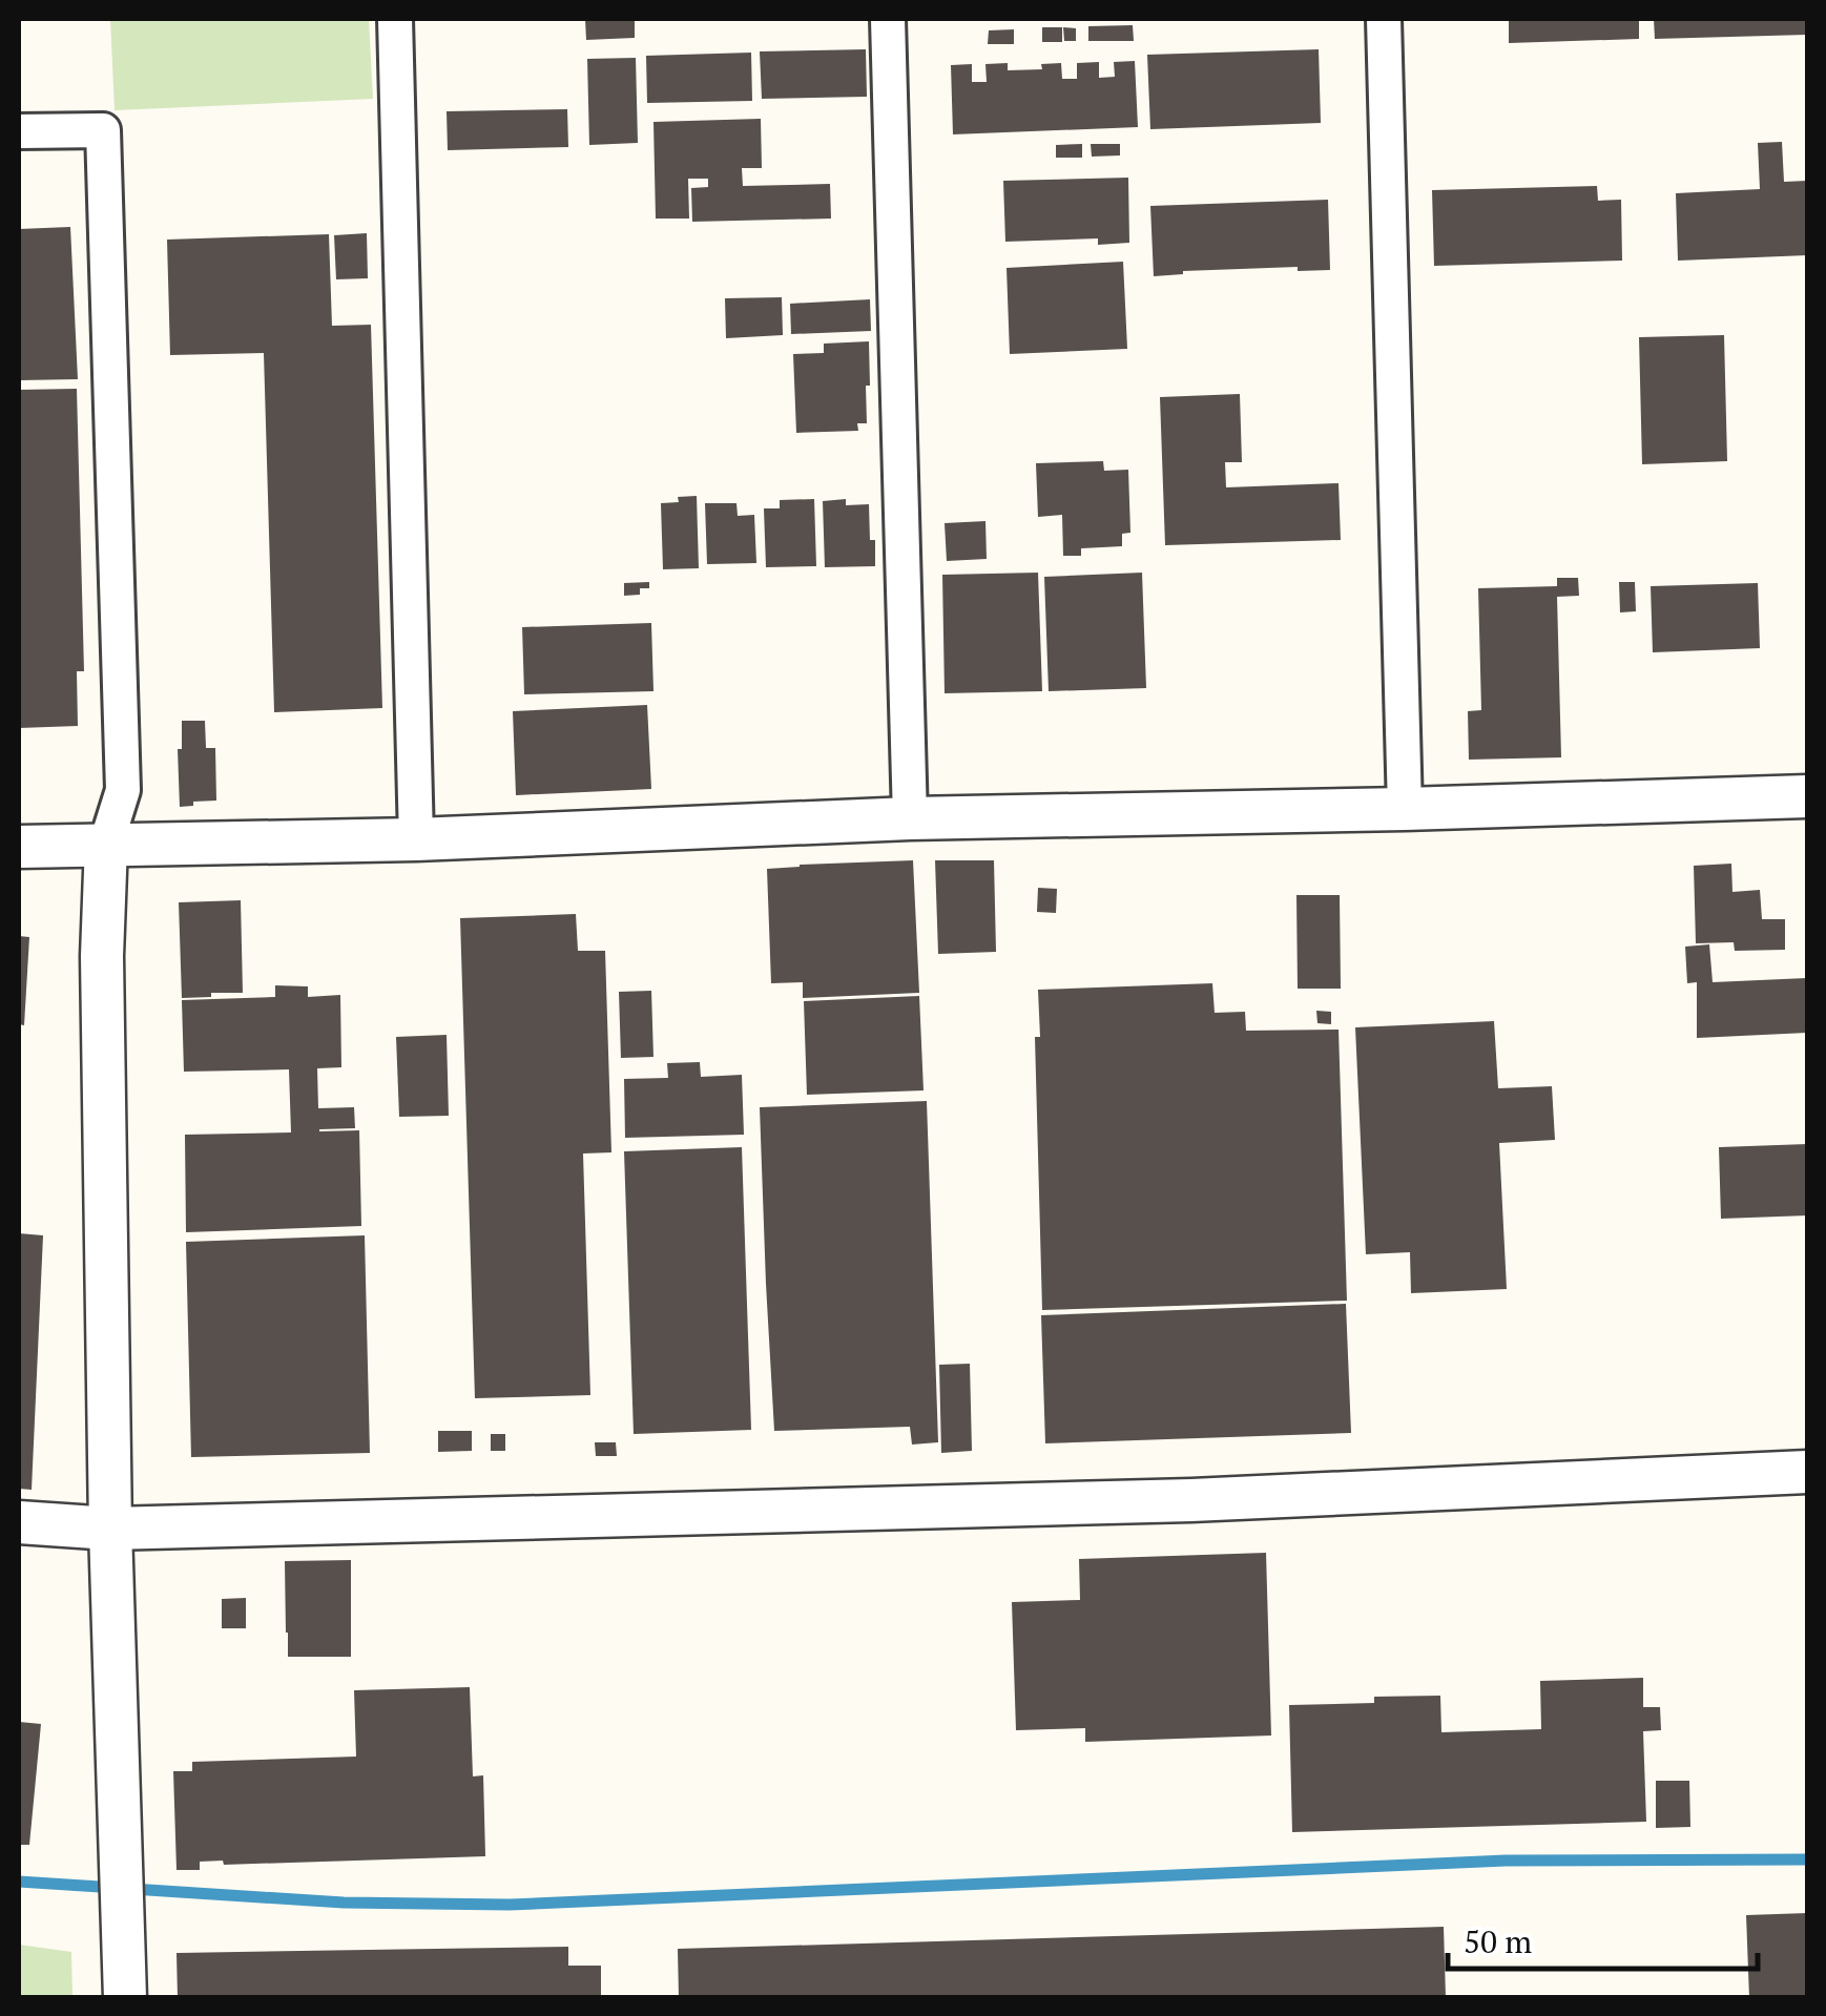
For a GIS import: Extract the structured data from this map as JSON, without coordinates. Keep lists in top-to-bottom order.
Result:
{
  "scale_bar": "50 m"
}
